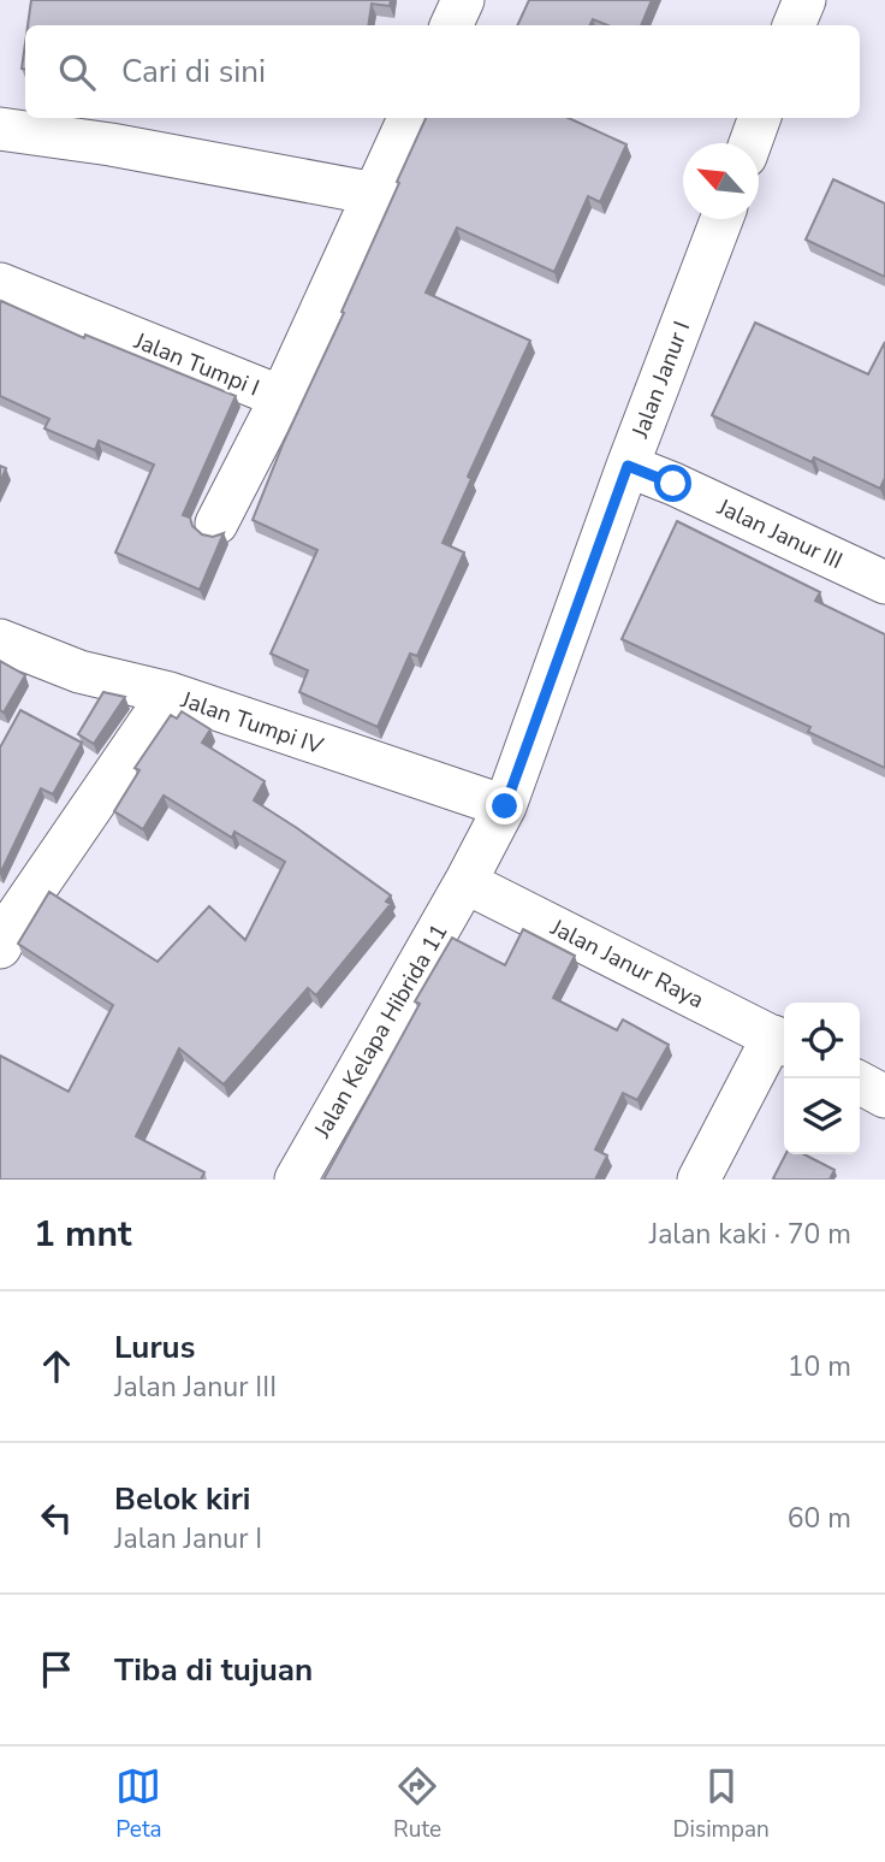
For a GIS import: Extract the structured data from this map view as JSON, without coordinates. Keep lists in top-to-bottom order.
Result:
{
  "streets": {
    "street": [
      "Jalan Tumpi I",
      "Jalan Janur I",
      "Jalan Janur III",
      "Jalan Tumpi IV",
      "Jalan Janur Raya",
      "Jalan Kelapa Hibrida 11"
    ]
  },
  "crossings": [
    ["Jalan Janur I", "Jalan Janur III"],
    ["Jalan Janur I", "Jalan Tumpi IV"],
    ["Jalan Janur I", "Jalan Janur Raya"],
    ["Jalan Janur I", "Jalan Kelapa Hibrida 11"],
    ["Jalan Janur Raya", "Jalan Kelapa Hibrida 11"]
  ],
  "north": "top left",
  "page": {
    "search": "Cari di sini",
    "heading": ["1 mnt", "Jalan kaki · 70 m"],
    "list": [
      ["Lurus", "Jalan Janur III", "10 m"],
      ["Belok kiri", "Jalan Janur I", "60 m"],
      "Tiba di tujuan"
    ],
    "nav": ["Peta", "Rute", "Disimpan"]
  }
}
